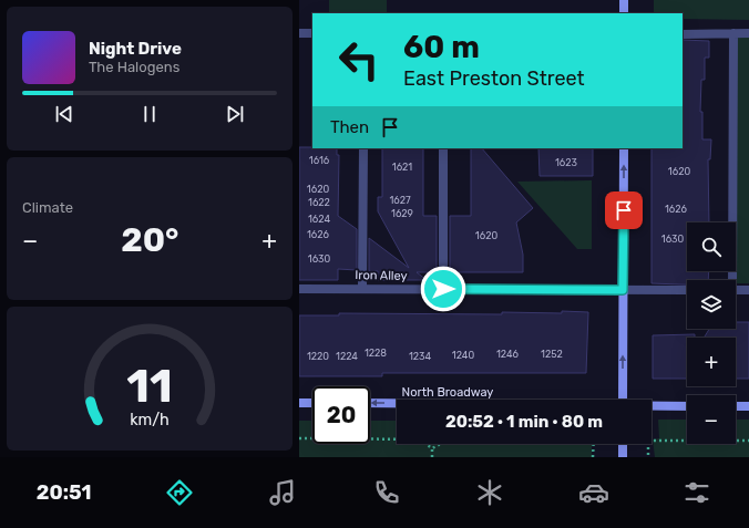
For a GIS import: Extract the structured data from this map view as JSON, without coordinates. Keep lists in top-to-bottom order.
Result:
{
  "streets": {
    "main road": ["North Broadway"],
    "lane": ["Iron Alley"]
  },
  "one_way": ["North Broadway"],
  "house_numbers": [
    "1616",
    "1623",
    "1621",
    "1620",
    "1620",
    "1627",
    "1622",
    "1626",
    "1629",
    "1624",
    "1626",
    "1620",
    "1630",
    "1630",
    "1228",
    "1246",
    "1252",
    "1240",
    "1220",
    "1224",
    "1234"
  ],
  "page": {
    "turn": ["60 m", "East Preston Street"],
    "song": ["Night Drive", "The Halogens"],
    "then": "Then",
    "tile": "Climate",
    "heat": ["−", "20°", "+"],
    "map_buttons": ["+", "−"],
    "limit": "20",
    "trip": "20:52 · 1 min · 80 m",
    "tabs": "20:51",
    "gauge": ["11", "km/h"]
  }
}
